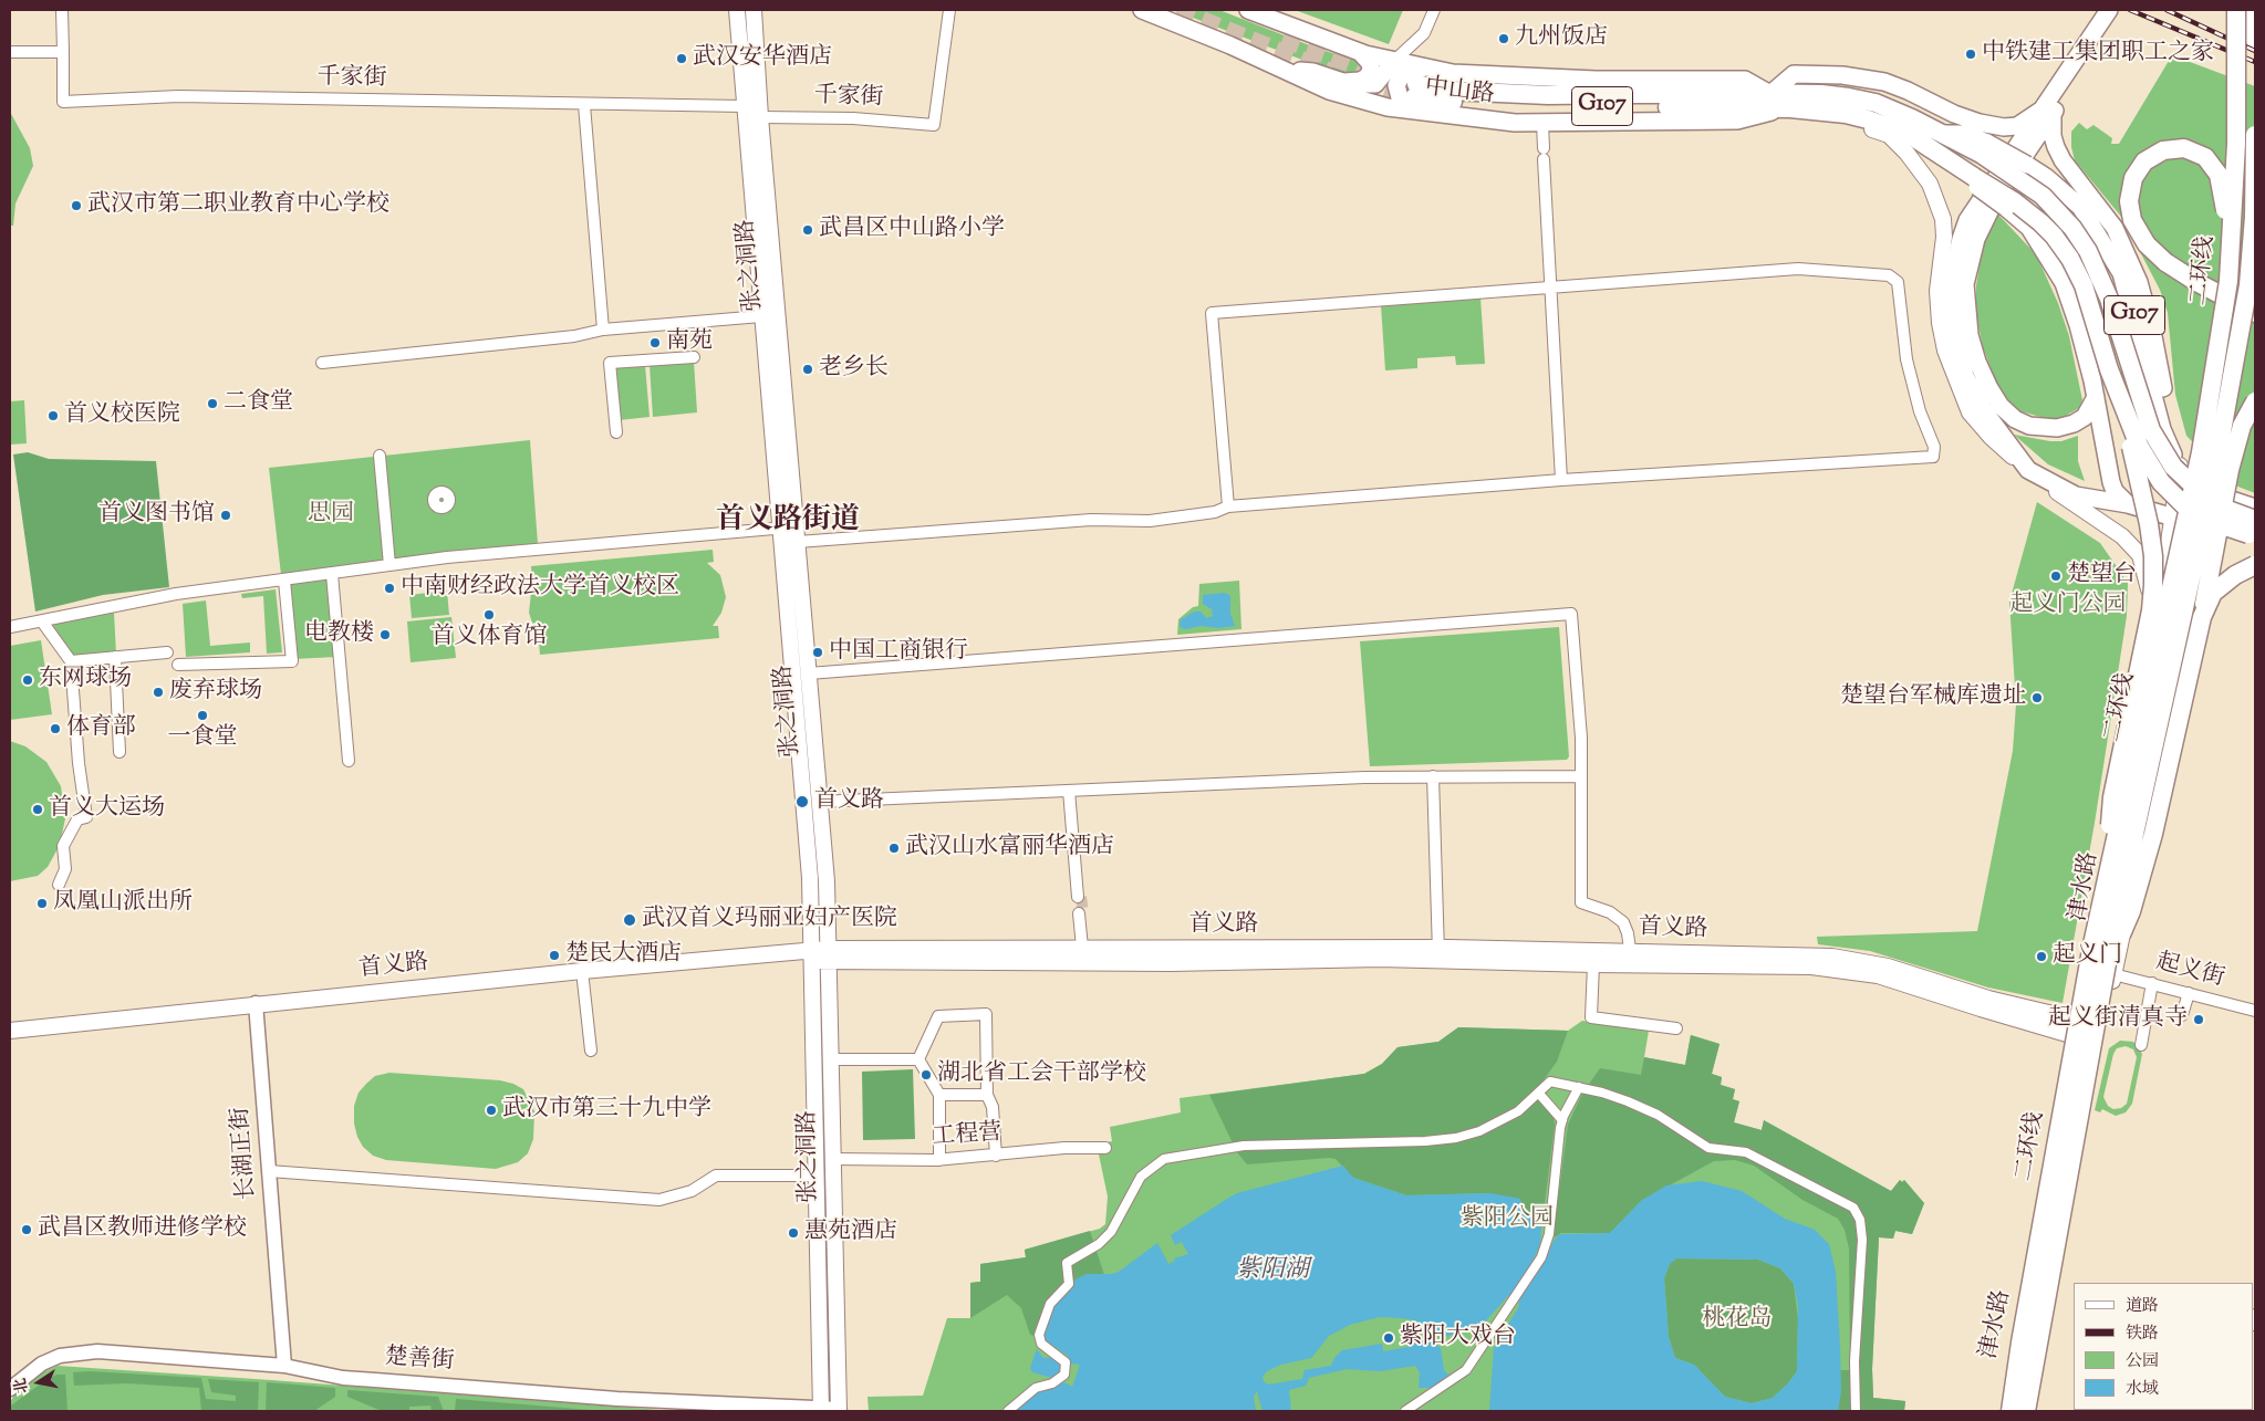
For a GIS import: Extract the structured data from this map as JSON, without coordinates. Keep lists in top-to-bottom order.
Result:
{
  "streets": {
    "highway": ["G107", "二环线"],
    "main road": [
      "中山路",
      "张之洞路",
      "津水路",
      "首义路"
    ],
    "street": [
      "千家街",
      "起义街",
      "工程营",
      "长湖正街",
      "楚善街"
    ]
  },
  "crossings": [
    ["千家街", "张之洞路"],
    ["中山路", "G107"],
    ["G107", "津水路"],
    ["张之洞路", "首义路"],
    ["张之洞路", "工程营"],
    ["张之洞路", "楚善街"],
    ["二环线", "津水路"],
    ["二环线", "起义街"],
    ["津水路", "首义路"],
    ["津水路", "起义街"],
    ["首义路", "长湖正街"],
    ["长湖正街", "楚善街"]
  ],
  "districts": ["首义路街道"],
  "water": ["紫阳湖"],
  "parks": [
    "思园",
    "起义门公园",
    "紫阳公园",
    "桃花岛"
  ],
  "places": [
    "九州饭店",
    "中铁建工集团职工之家",
    "武汉安华酒店",
    "武汉市第二职业教育中心学校",
    "武昌区中山路小学",
    "南苑",
    "老乡长",
    "二食堂",
    "首义校医院",
    "首义图书馆",
    "楚望台",
    "中南财经政法大学首义校区",
    "首义体育馆",
    "电教楼",
    "中国工商银行",
    "东网球场",
    "废弃球场",
    "楚望台军械库遗址",
    "一食堂",
    "体育部",
    "首义路",
    "首义大运场",
    "武汉山水富丽华酒店",
    "凤凰山派出所",
    "武汉首义玛丽亚妇产医院",
    "楚民大酒店",
    "起义门",
    "起义街清真寺",
    "湖北省工会干部学校",
    "武汉市第三十九中学",
    "武昌区教师进修学校",
    "惠苑酒店",
    "紫阳大戏台"
  ],
  "legend": [
    "道路",
    "铁路",
    "公园",
    "水域"
  ],
  "north": "left"
}
